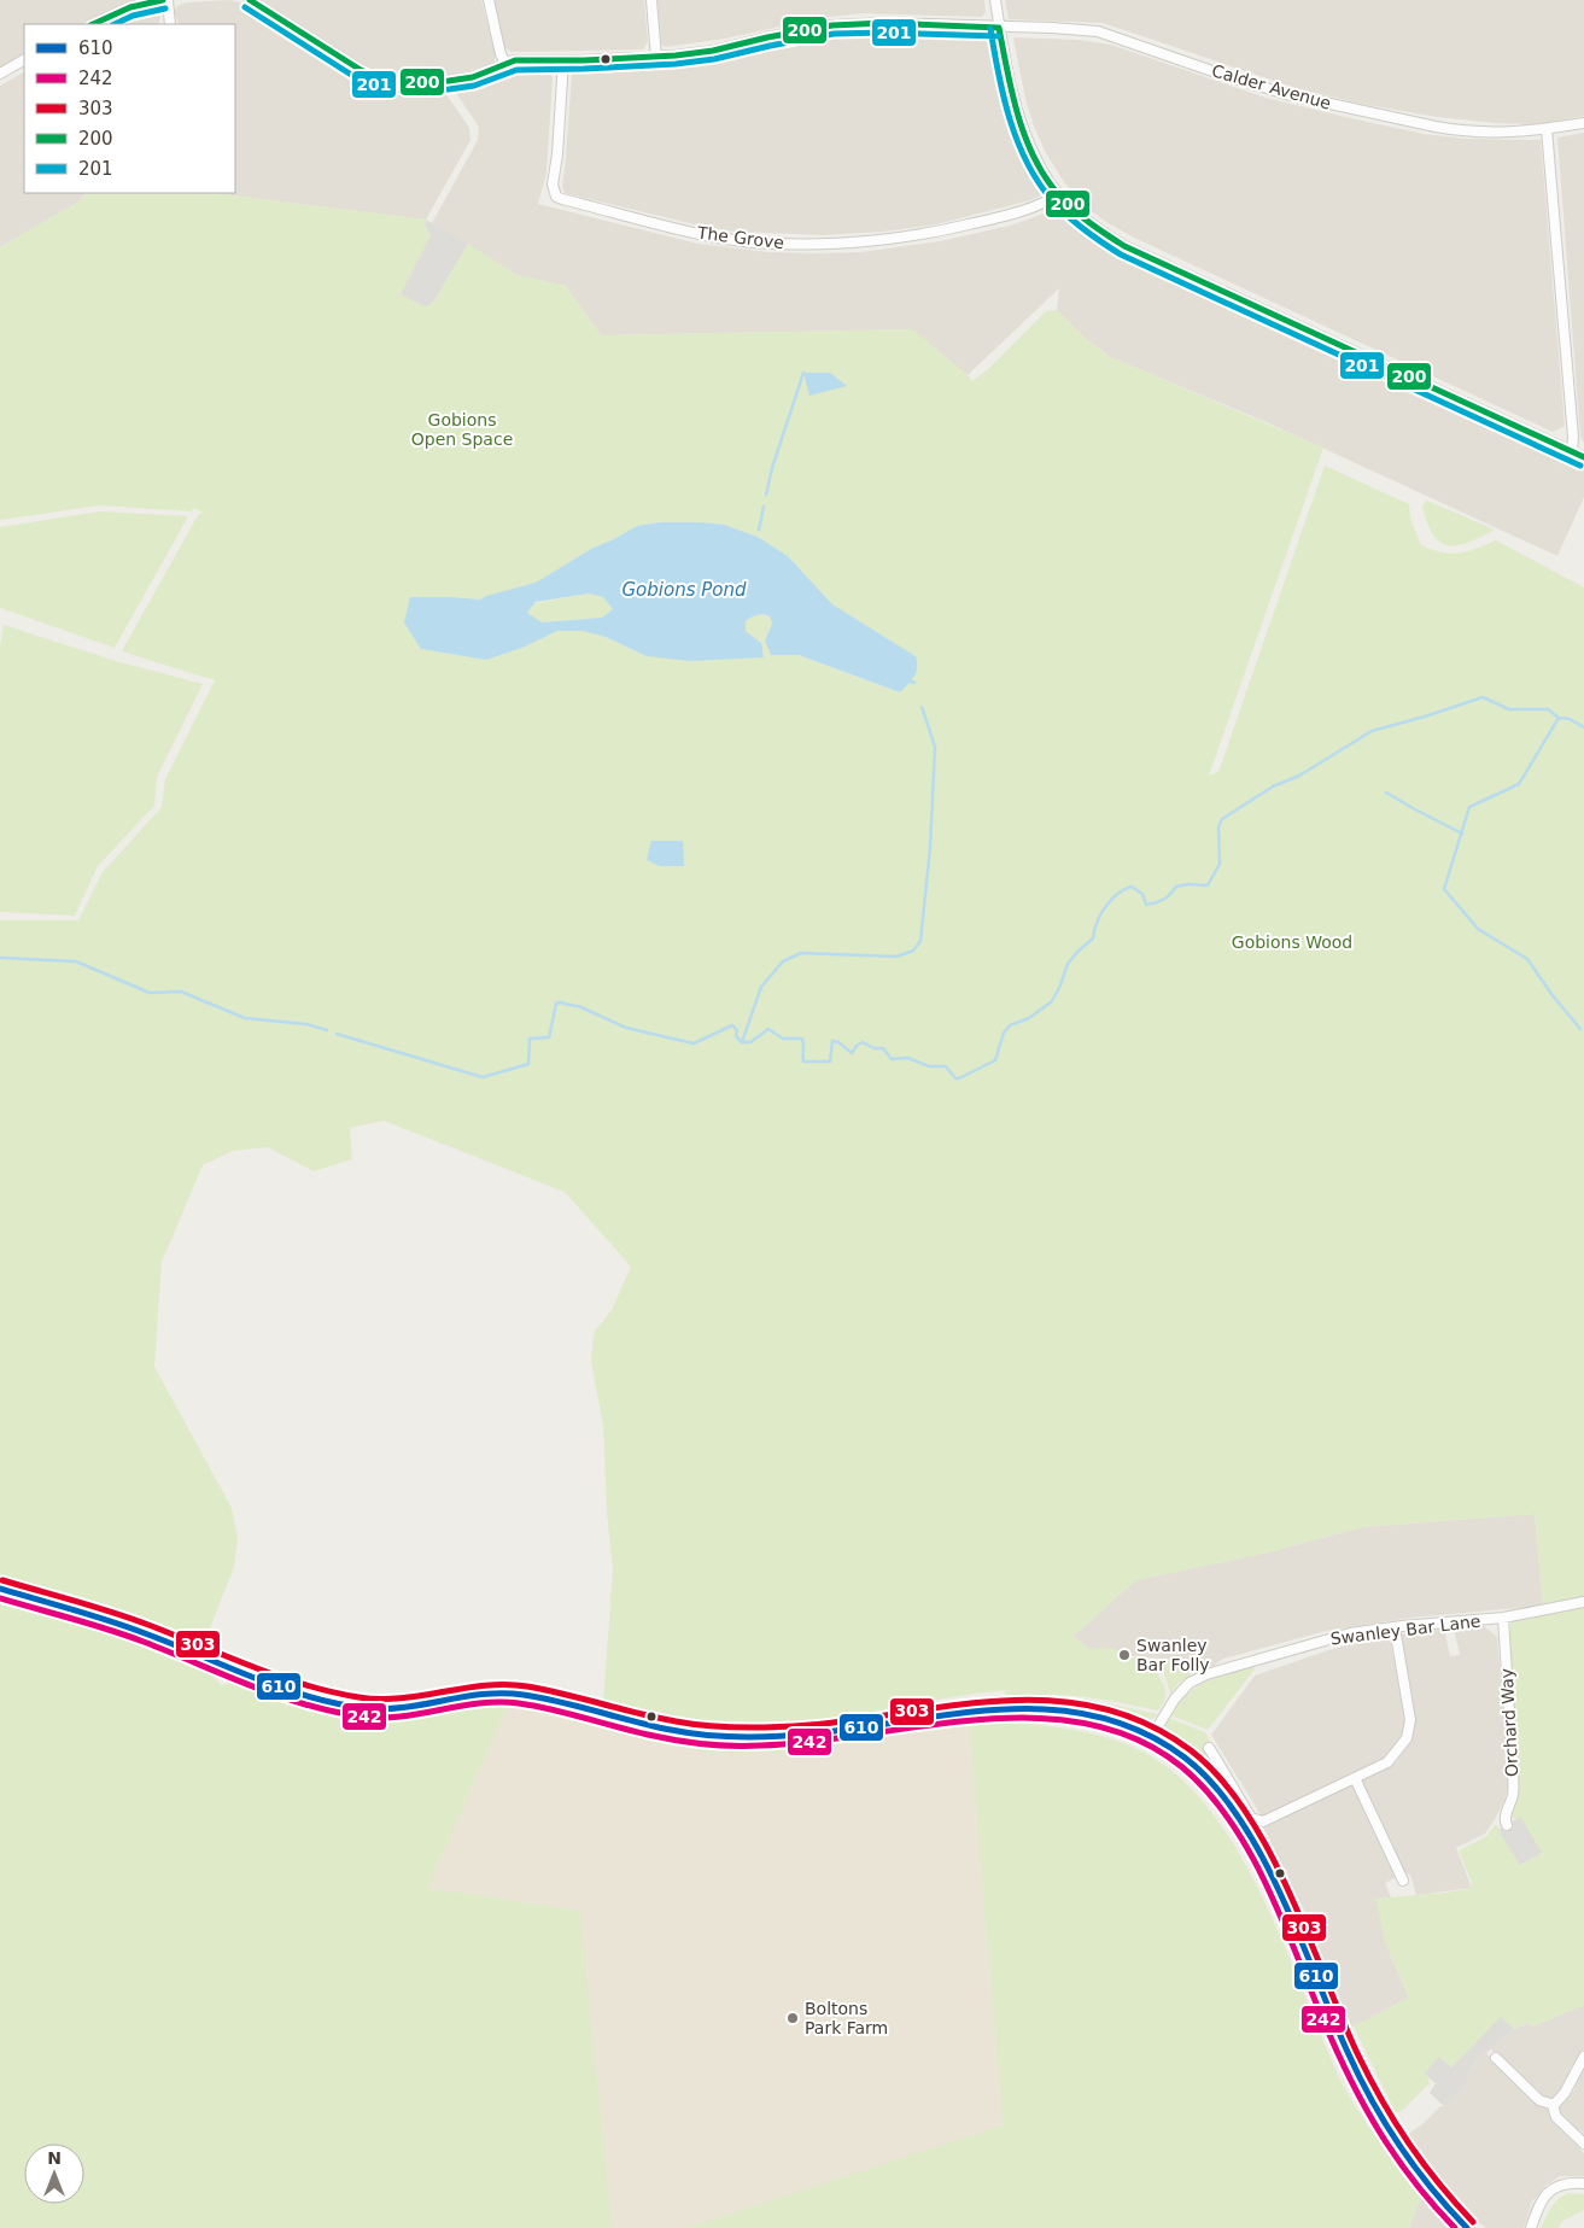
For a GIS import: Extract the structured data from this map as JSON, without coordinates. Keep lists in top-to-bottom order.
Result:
{
  "streets": {
    "street": [
      "Calder Avenue",
      "The Grove",
      "Swanley Bar Lane",
      "Orchard Way"
    ]
  },
  "crossings": [
    ["Calder Avenue", "The Grove"],
    ["Swanley Bar Lane", "Orchard Way"]
  ],
  "water": ["Gobions Pond"],
  "parks": ["Gobions Open Space", "Gobions Wood"],
  "places": ["Swanley Bar Folly", "Boltons Park Farm"],
  "lines": [
    "transit line 200",
    "transit line 201",
    "transit line 303",
    "transit line 610",
    "transit line 242"
  ],
  "legend": [
    "610",
    "242",
    "303",
    "200",
    "201"
  ],
  "north": "top"
}
